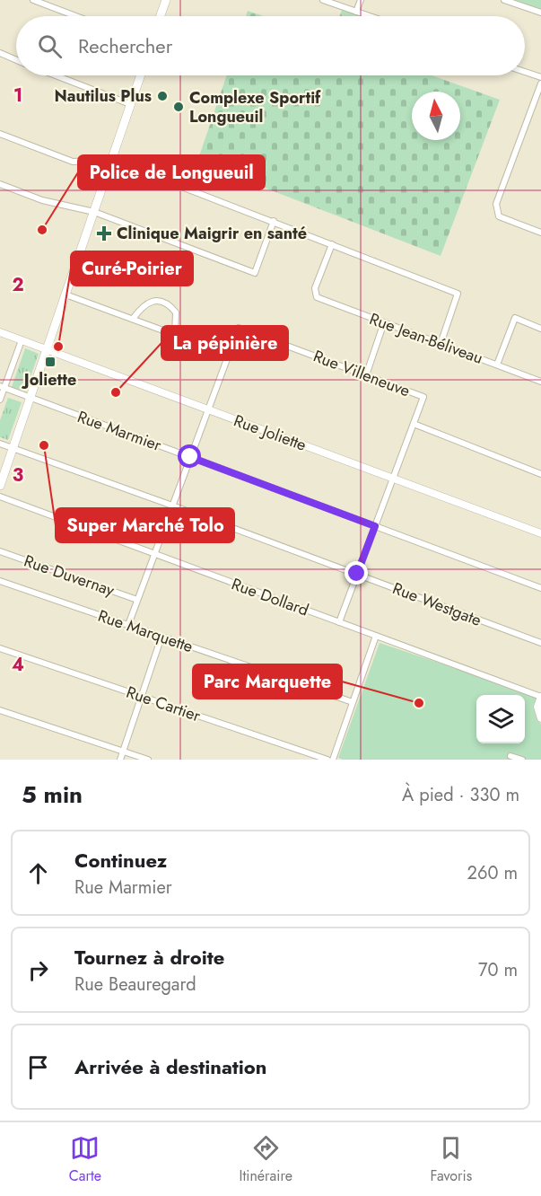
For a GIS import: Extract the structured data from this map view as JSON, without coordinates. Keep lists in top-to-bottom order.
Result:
{
  "streets": {
    "street": [
      "Rue Jean-Béliveau",
      "Rue Villeneuve",
      "Rue Marmier",
      "Rue Joliette",
      "Rue Duvernay",
      "Rue Dollard",
      "Rue Westgate",
      "Rue Marquette",
      "Rue Cartier"
    ]
  },
  "places": {
    "other": [
      "Nautilus Plus",
      "Complexe Sportif Longueuil",
      "Police de Longueuil",
      "Curé-Poirier",
      "La pépinière",
      "Super Marché Tolo",
      "Parc Marquette"
    ],
    "health": ["Clinique Maigrir en santé"],
    "transit": ["Joliette"]
  },
  "north": "top",
  "page": {
    "search": "Rechercher",
    "heading": ["5 min", "À pied · 330 m"],
    "list": [
      ["Continuez", "Rue Marmier", "260 m"],
      ["Tournez à droite", "Rue Beauregard", "70 m"],
      "Arrivée à destination"
    ],
    "nav": ["Carte", "Itinéraire", "Favoris"]
  },
  "grid": {
    "rows": [
      "1",
      "2",
      "3",
      "4"
    ]
  }
}
